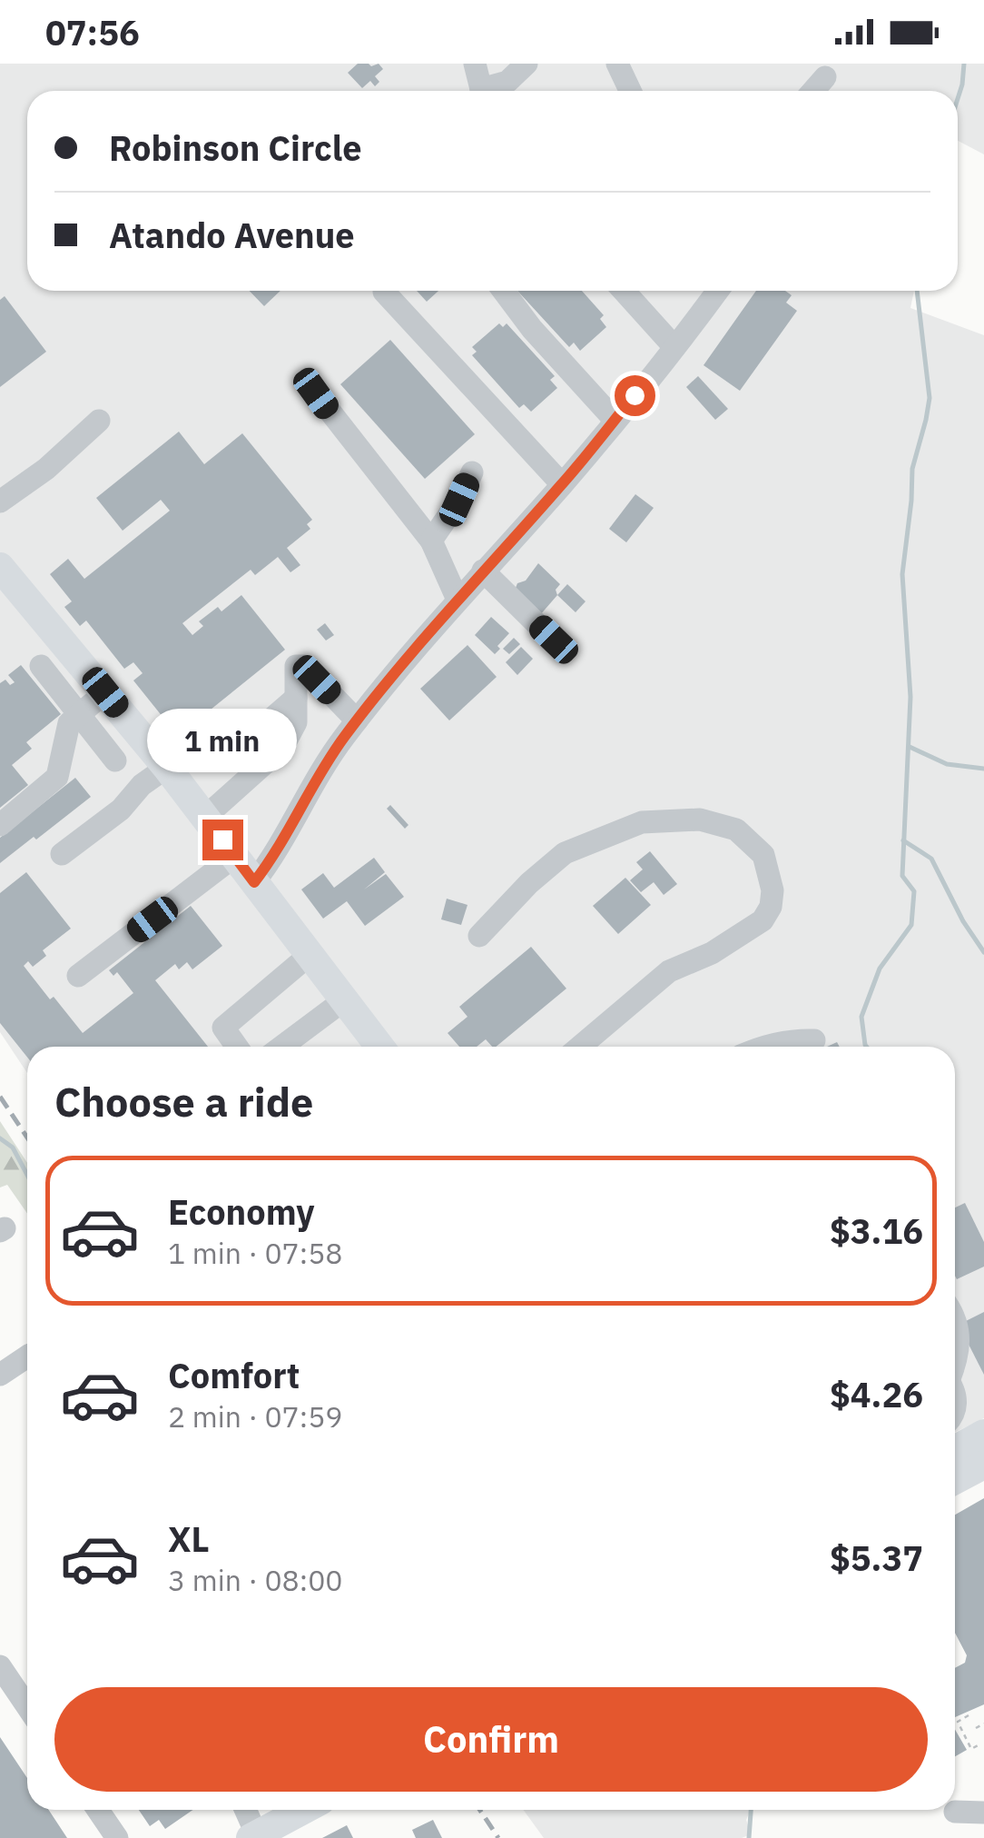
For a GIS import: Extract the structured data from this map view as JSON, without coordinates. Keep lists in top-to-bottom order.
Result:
{
  "page": {
    "status": "07:56",
    "banner": ["Robinson Circle", "Atando Avenue"],
    "bubble": "1 min",
    "heading": "Choose a ride",
    "list": [
      {
        "name": "Economy",
        "note": "1 min · 07:58",
        "value": "$3.16"
      },
      {
        "name": "Comfort",
        "note": "2 min · 07:59",
        "value": "$4.26"
      },
      {
        "name": "XL",
        "note": "3 min · 08:00",
        "value": "$5.37"
      }
    ],
    "buttons": "Confirm"
  }
}
